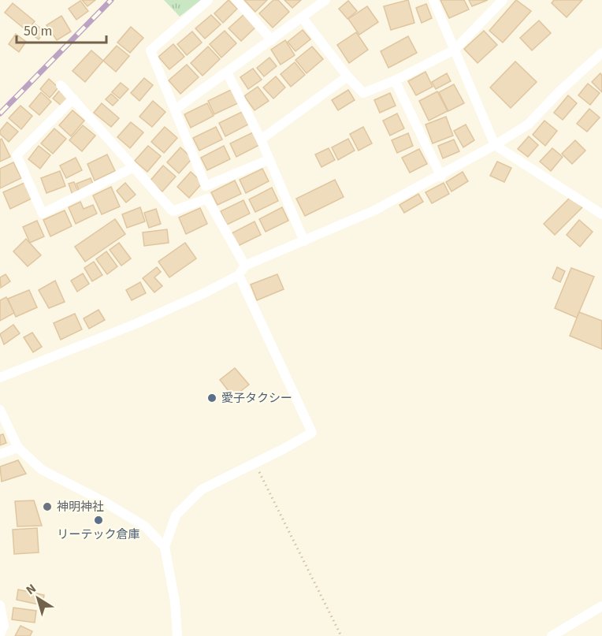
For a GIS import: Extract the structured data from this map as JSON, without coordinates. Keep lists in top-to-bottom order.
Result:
{
  "places": ["愛子タクシー", "神明神社", "リーテック倉庫"],
  "scale_bar": "50 m",
  "north": "top left"
}
